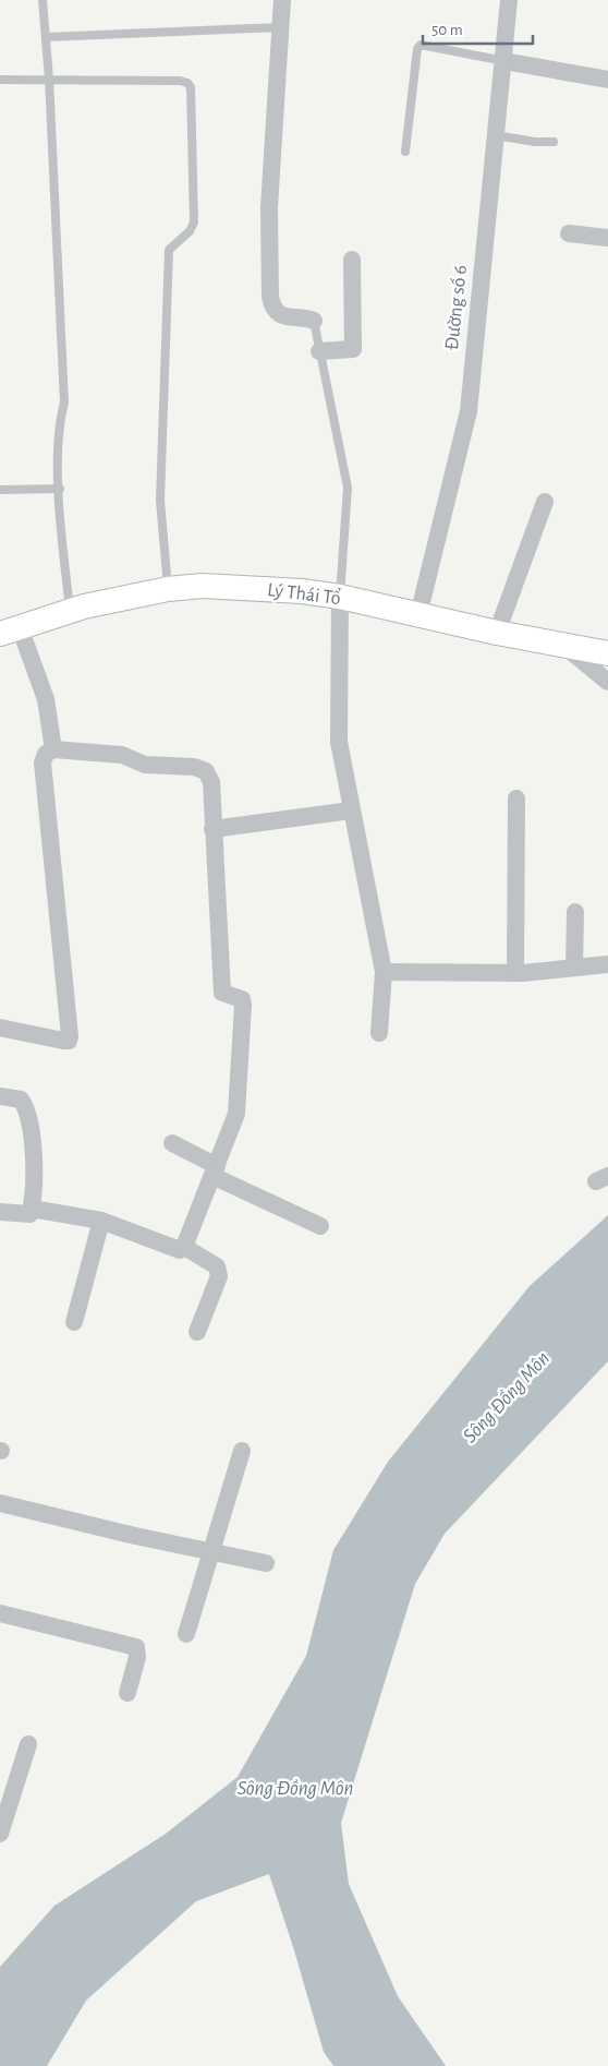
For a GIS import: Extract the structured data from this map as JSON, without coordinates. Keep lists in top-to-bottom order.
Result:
{
  "streets": {
    "main road": ["Lý Thái Tổ"],
    "street": ["Đường số 6"]
  },
  "crossings": [
    ["Đường số 6", "Lý Thái Tổ"]
  ],
  "water": ["Sông Đồng Môn"],
  "scale_bar": "50 m"
}
